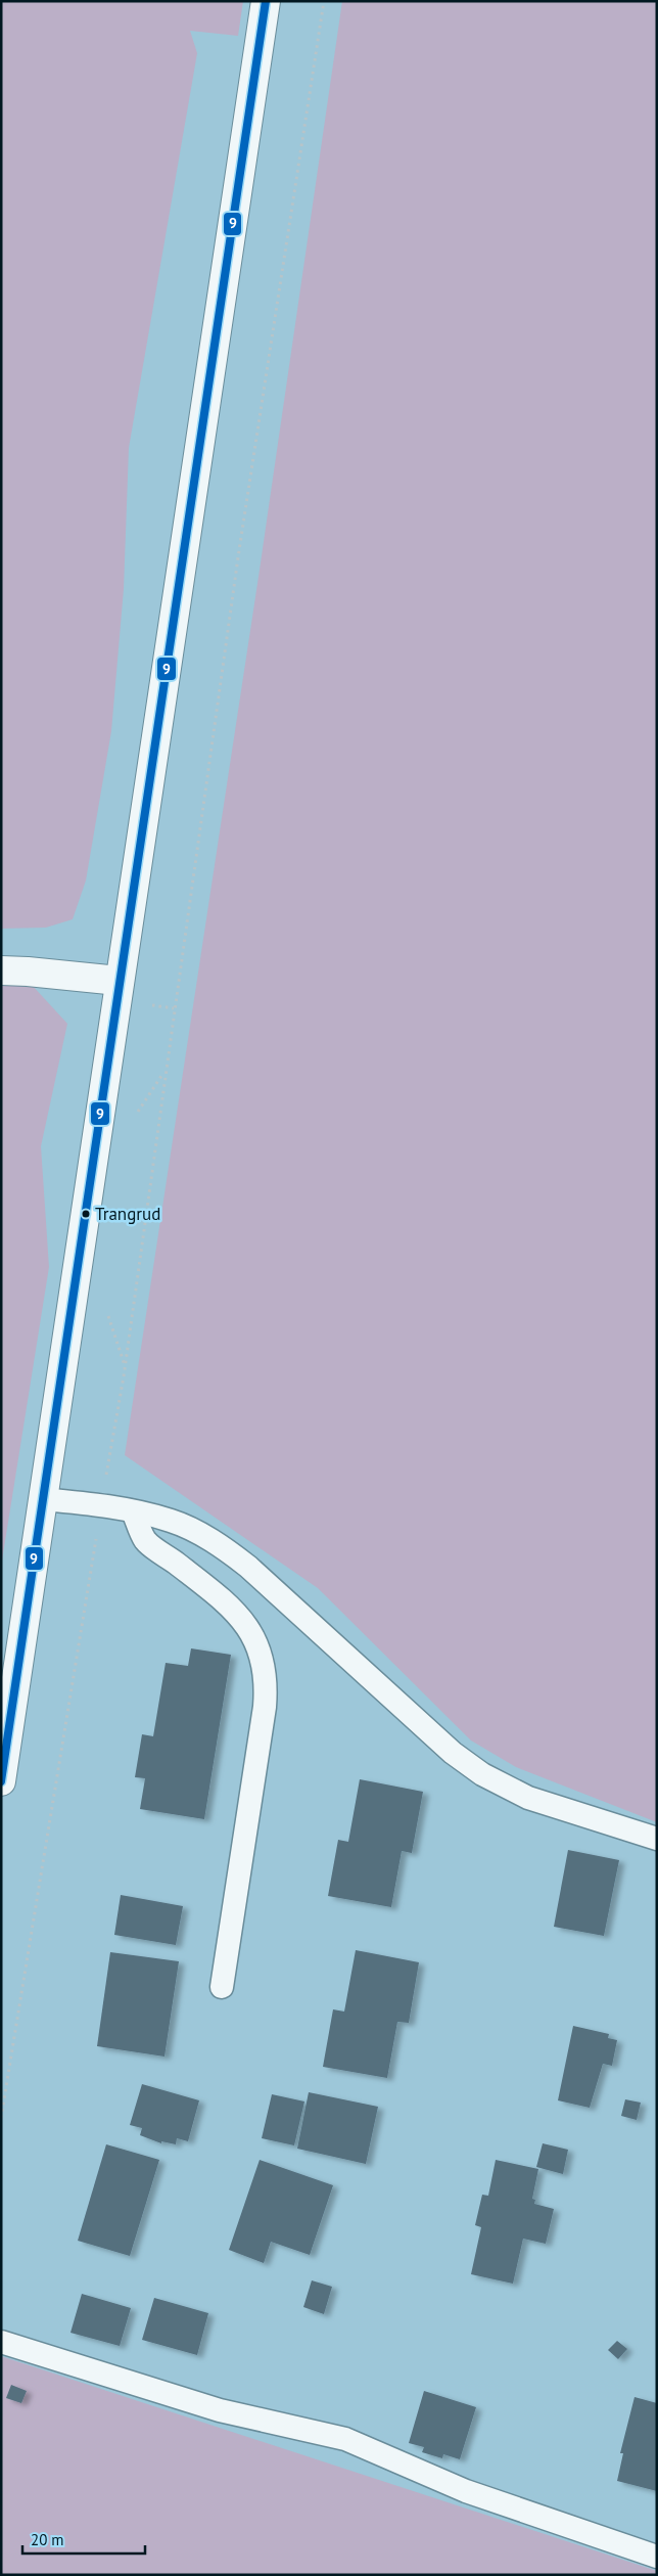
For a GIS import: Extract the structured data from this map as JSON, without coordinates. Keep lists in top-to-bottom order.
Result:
{
  "places": ["Trangrud"],
  "lines": ["transit line 9"],
  "scale_bar": "20 m"
}
